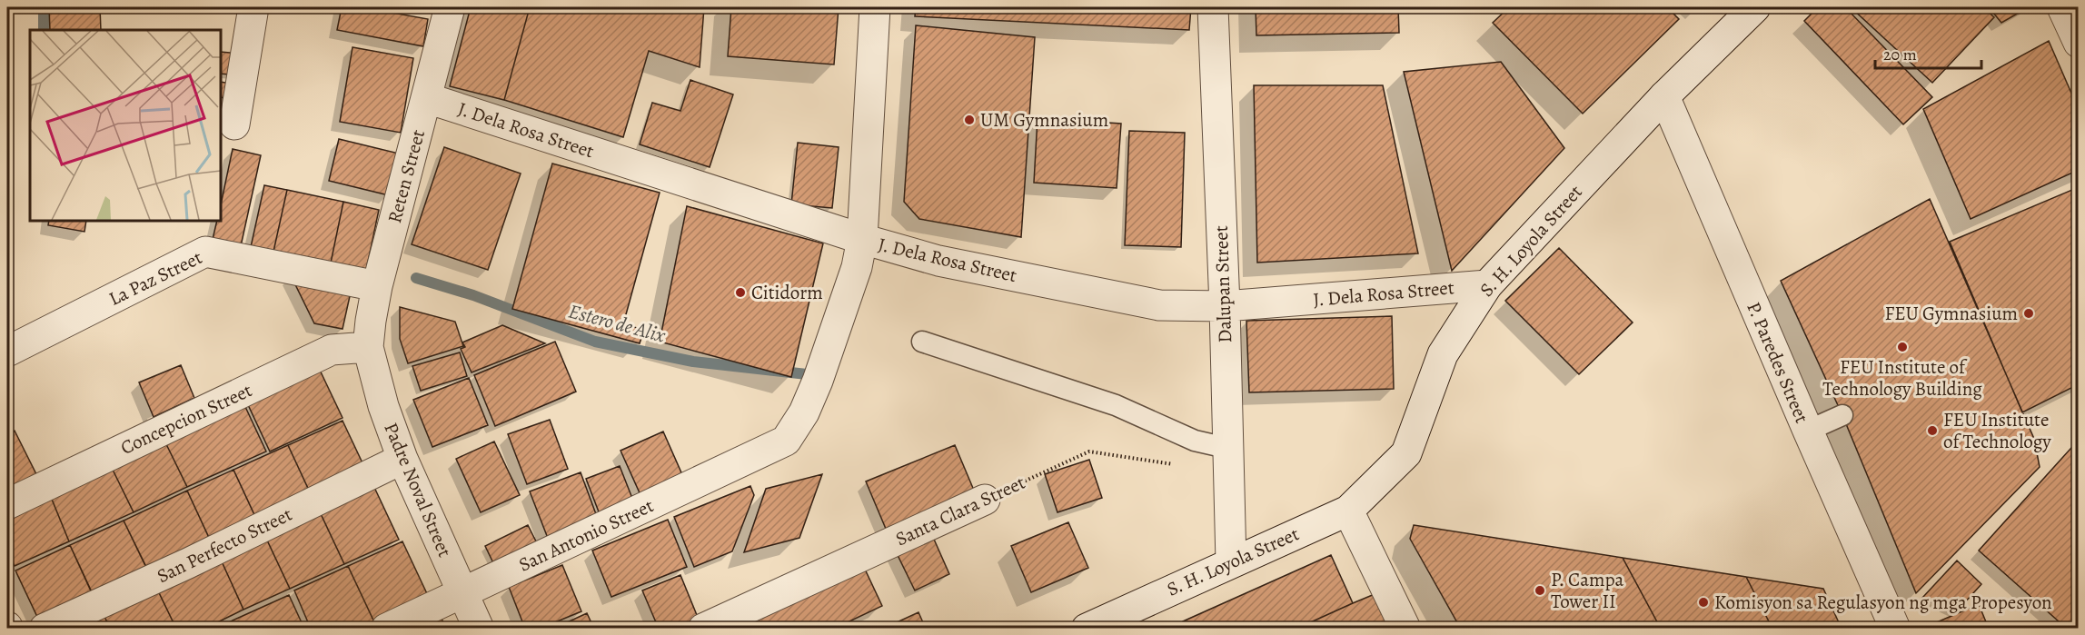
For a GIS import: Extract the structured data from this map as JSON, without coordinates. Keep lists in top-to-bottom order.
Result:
{
  "streets": {
    "street": [
      "J. Dela Rosa Street",
      "Reten Street",
      "S. H. Loyola Street",
      "La Paz Street",
      "Dalupan Street",
      "P. Paredes Street",
      "Concepcion Street",
      "Padre Noval Street",
      "Santa Clara Street",
      "San Antonio Street",
      "San Perfecto Street"
    ]
  },
  "crossings": [
    ["J. Dela Rosa Street", "Reten Street"],
    ["J. Dela Rosa Street", "S. H. Loyola Street"],
    ["J. Dela Rosa Street", "Dalupan Street"],
    ["J. Dela Rosa Street", "San Antonio Street"],
    ["Reten Street", "La Paz Street"],
    ["Reten Street", "Concepcion Street"],
    ["Reten Street", "Padre Noval Street"],
    ["S. H. Loyola Street", "Dalupan Street"],
    ["S. H. Loyola Street", "P. Paredes Street"],
    ["Concepcion Street", "Padre Noval Street"],
    ["Padre Noval Street", "San Antonio Street"],
    ["Padre Noval Street", "San Perfecto Street"]
  ],
  "water": ["Estero de Alix"],
  "places": [
    "UM Gymnasium",
    "Citidorm",
    "FEU Gymnasium",
    "FEU Institute of Technology Building",
    "FEU Institute of Technology",
    "P. Campa Tower II",
    "Komisyon sa Regulasyon ng mga Propesyon"
  ],
  "scale_bar": "20 m"
}
